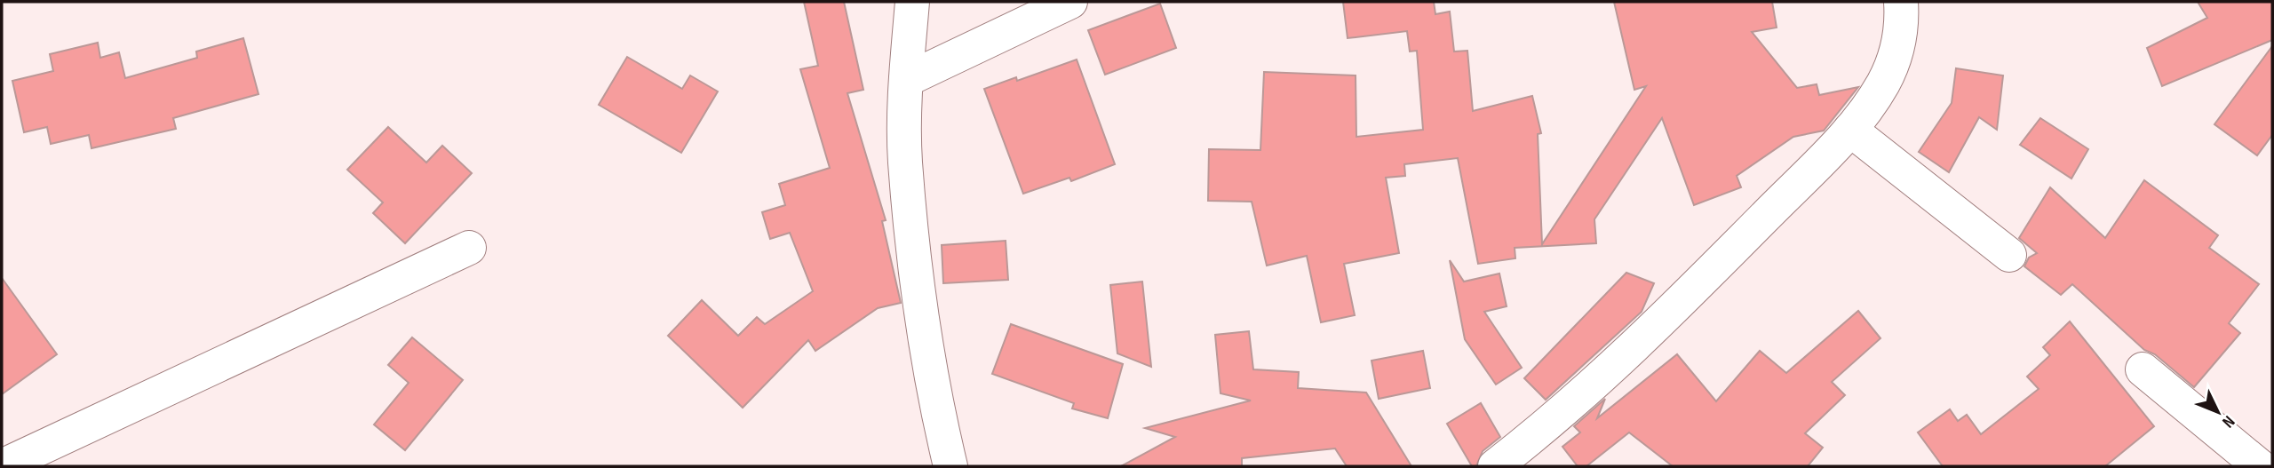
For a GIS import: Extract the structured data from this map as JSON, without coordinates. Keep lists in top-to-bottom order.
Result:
{
  "north": "bottom right"
}
